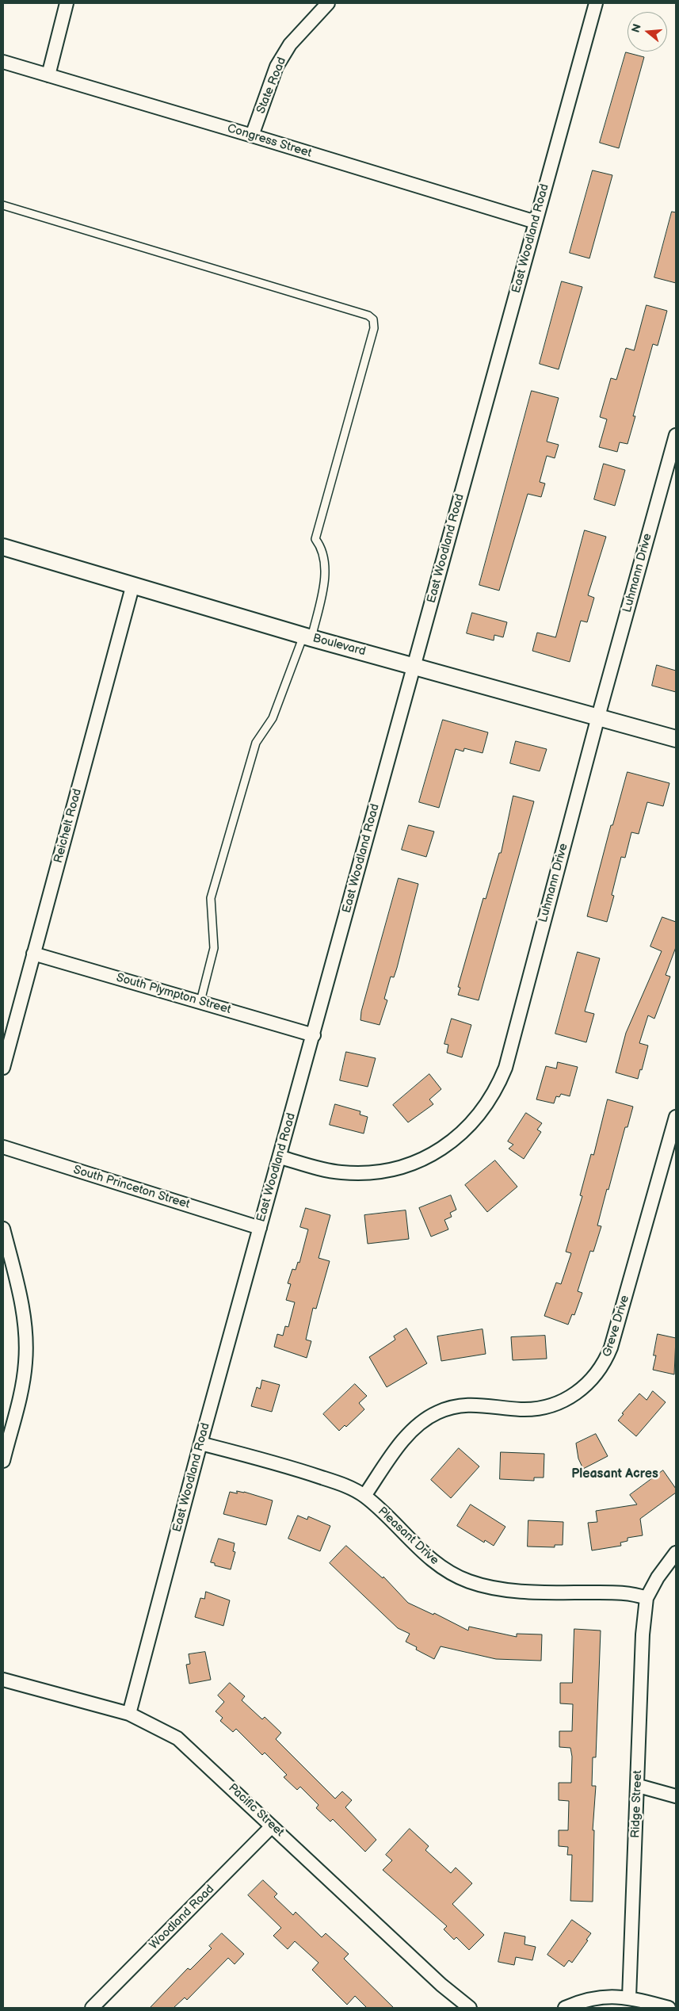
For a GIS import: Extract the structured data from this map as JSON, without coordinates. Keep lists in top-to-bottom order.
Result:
{
  "streets": {
    "street": [
      "State Road",
      "Congress Street",
      "East Woodland Road",
      "Luhmann Drive",
      "Boulevard",
      "Reichelt Road",
      "South Plympton Street",
      "South Princeton Street",
      "Greve Drive",
      "Pleasant Drive",
      "Ridge Street",
      "Pacific Street",
      "Woodland Road"
    ]
  },
  "crossings": [
    ["State Road", "Congress Street"],
    ["Congress Street", "East Woodland Road"],
    ["East Woodland Road", "Luhmann Drive"],
    ["East Woodland Road", "Boulevard"],
    ["East Woodland Road", "South Plympton Street"],
    ["East Woodland Road", "South Princeton Street"],
    ["East Woodland Road", "Pleasant Drive"],
    ["East Woodland Road", "Pacific Street"],
    ["Luhmann Drive", "Boulevard"],
    ["Boulevard", "Reichelt Road"],
    ["Reichelt Road", "South Plympton Street"],
    ["Greve Drive", "Pleasant Drive"],
    ["Pleasant Drive", "Ridge Street"],
    ["Pacific Street", "Woodland Road"]
  ],
  "districts": ["Pleasant Acres"],
  "north": "left"
}
